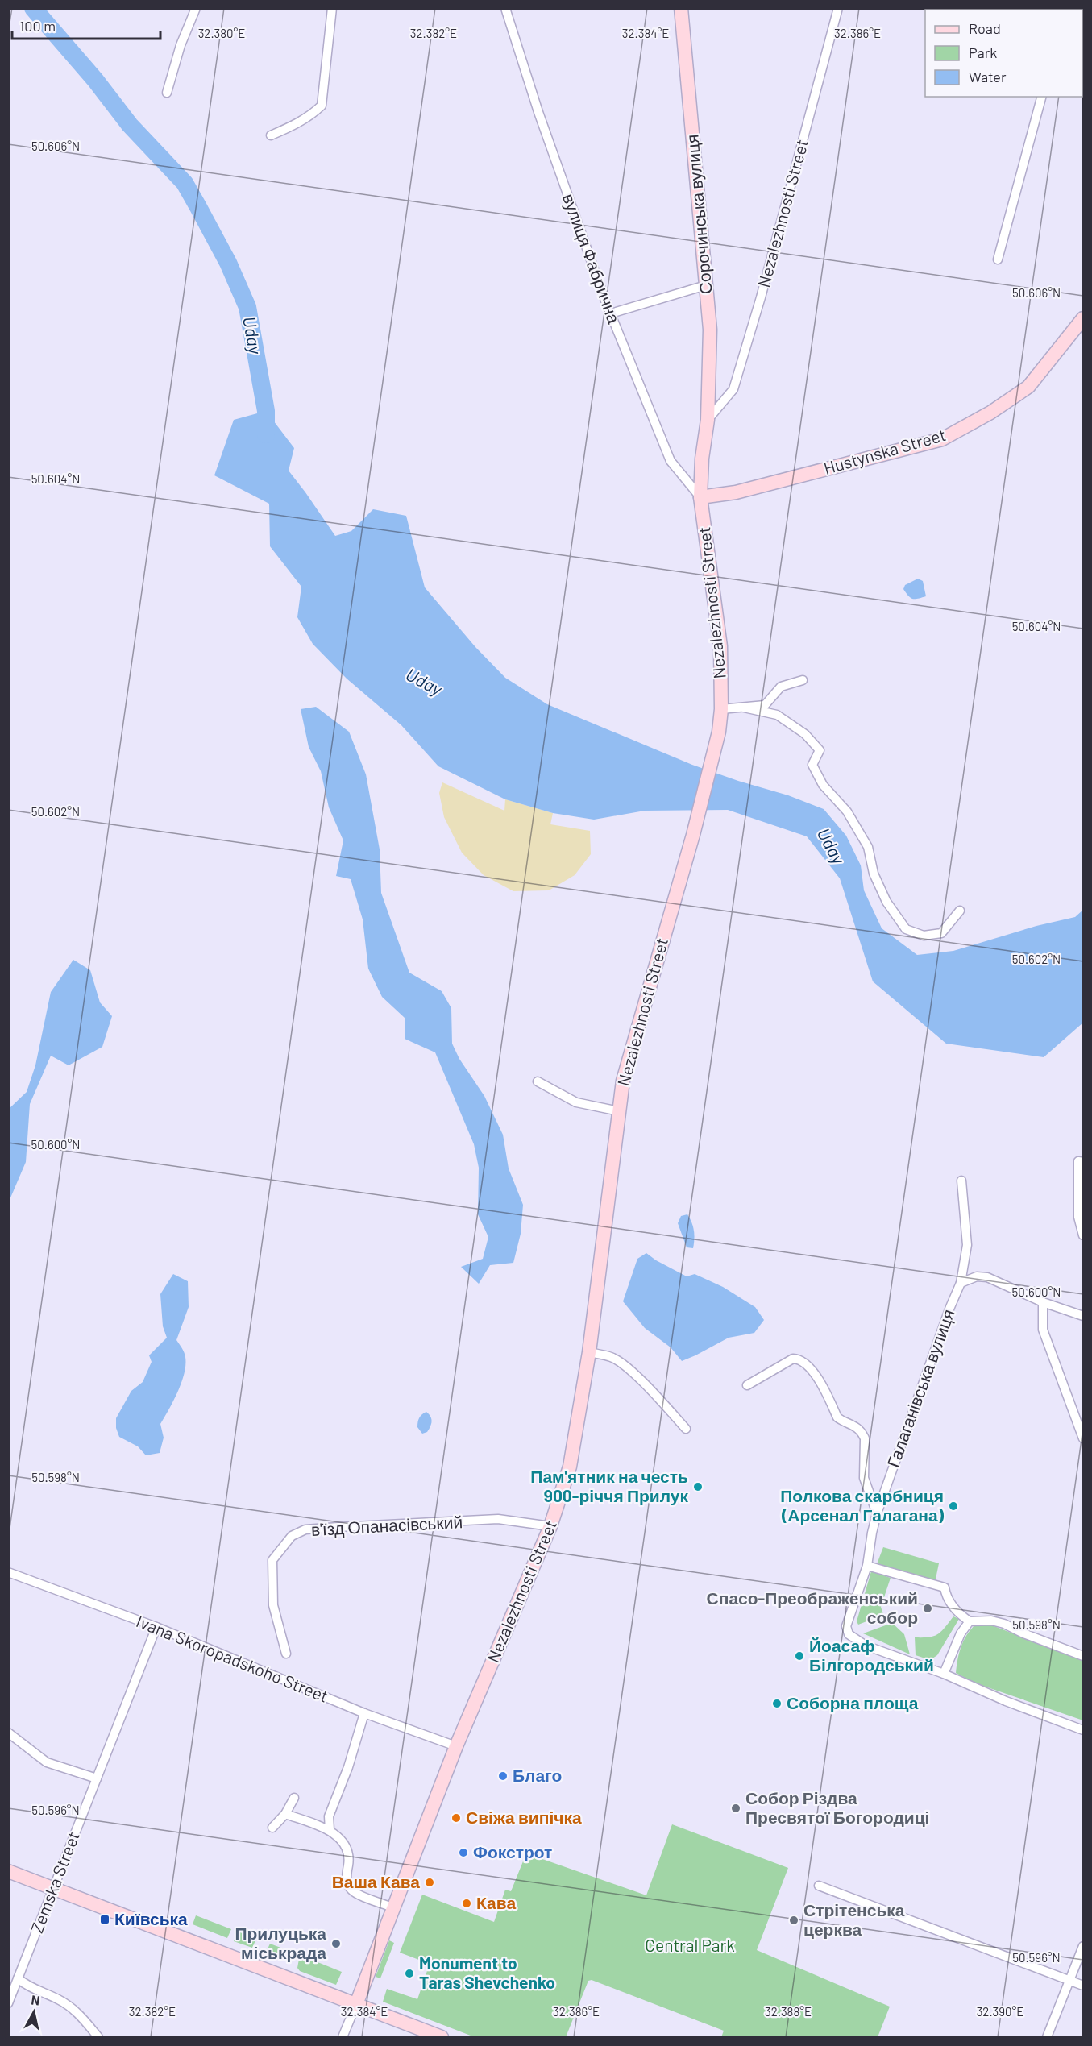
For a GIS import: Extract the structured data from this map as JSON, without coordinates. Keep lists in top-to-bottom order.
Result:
{
  "streets": {
    "main road": ["Nezalezhnosti Street", "Сорочинська вулиця", "Hustynska Street"],
    "street": [
      "вулиця Фабрична",
      "Галаганівська вулиця",
      "в'їзд Опанасівський",
      "Ivana Skoropadskoho Street",
      "Zemska Street"
    ]
  },
  "crossings": [
    ["Nezalezhnosti Street", "Сорочинська вулиця"],
    ["Nezalezhnosti Street", "вулиця Фабрична"],
    ["Nezalezhnosti Street", "Hustynska Street"],
    ["Nezalezhnosti Street", "в'їзд Опанасівський"],
    ["Nezalezhnosti Street", "Ivana Skoropadskoho Street"],
    ["вулиця Фабрична", "Hustynska Street"],
    ["Ivana Skoropadskoho Street", "Zemska Street"]
  ],
  "water": ["Uday"],
  "parks": ["Central Park"],
  "places": {
    "other": [
      "Пам'ятник на честь 900-річчя Прилук",
      "Полкова скарбниця (Арсенал Галагана)",
      "Спасо-Преображенський собор",
      "Йоасаф Білгородський",
      "Соборна площа",
      "Благо",
      "Собор Різдва Пресвятої Богородиці",
      "Свіжа випічка",
      "Фокстрот",
      "Ваша Кава",
      "Кава",
      "Стрітенська церква",
      "Прилуцька міськрада",
      "Monument to Taras Shevchenko"
    ],
    "transit": ["Київська"]
  },
  "legend": ["Road", "Park", "Water"],
  "scale_bar": "100 m",
  "north": "top",
  "coordinates": [
    "32.380°E",
    "32.382°E",
    "32.384°E",
    "32.386°E",
    "50.606°N",
    "50.604°N",
    "50.602°N",
    "50.600°N",
    "50.598°N",
    "50.596°N",
    "32.388°E",
    "32.390°E"
  ]
}
